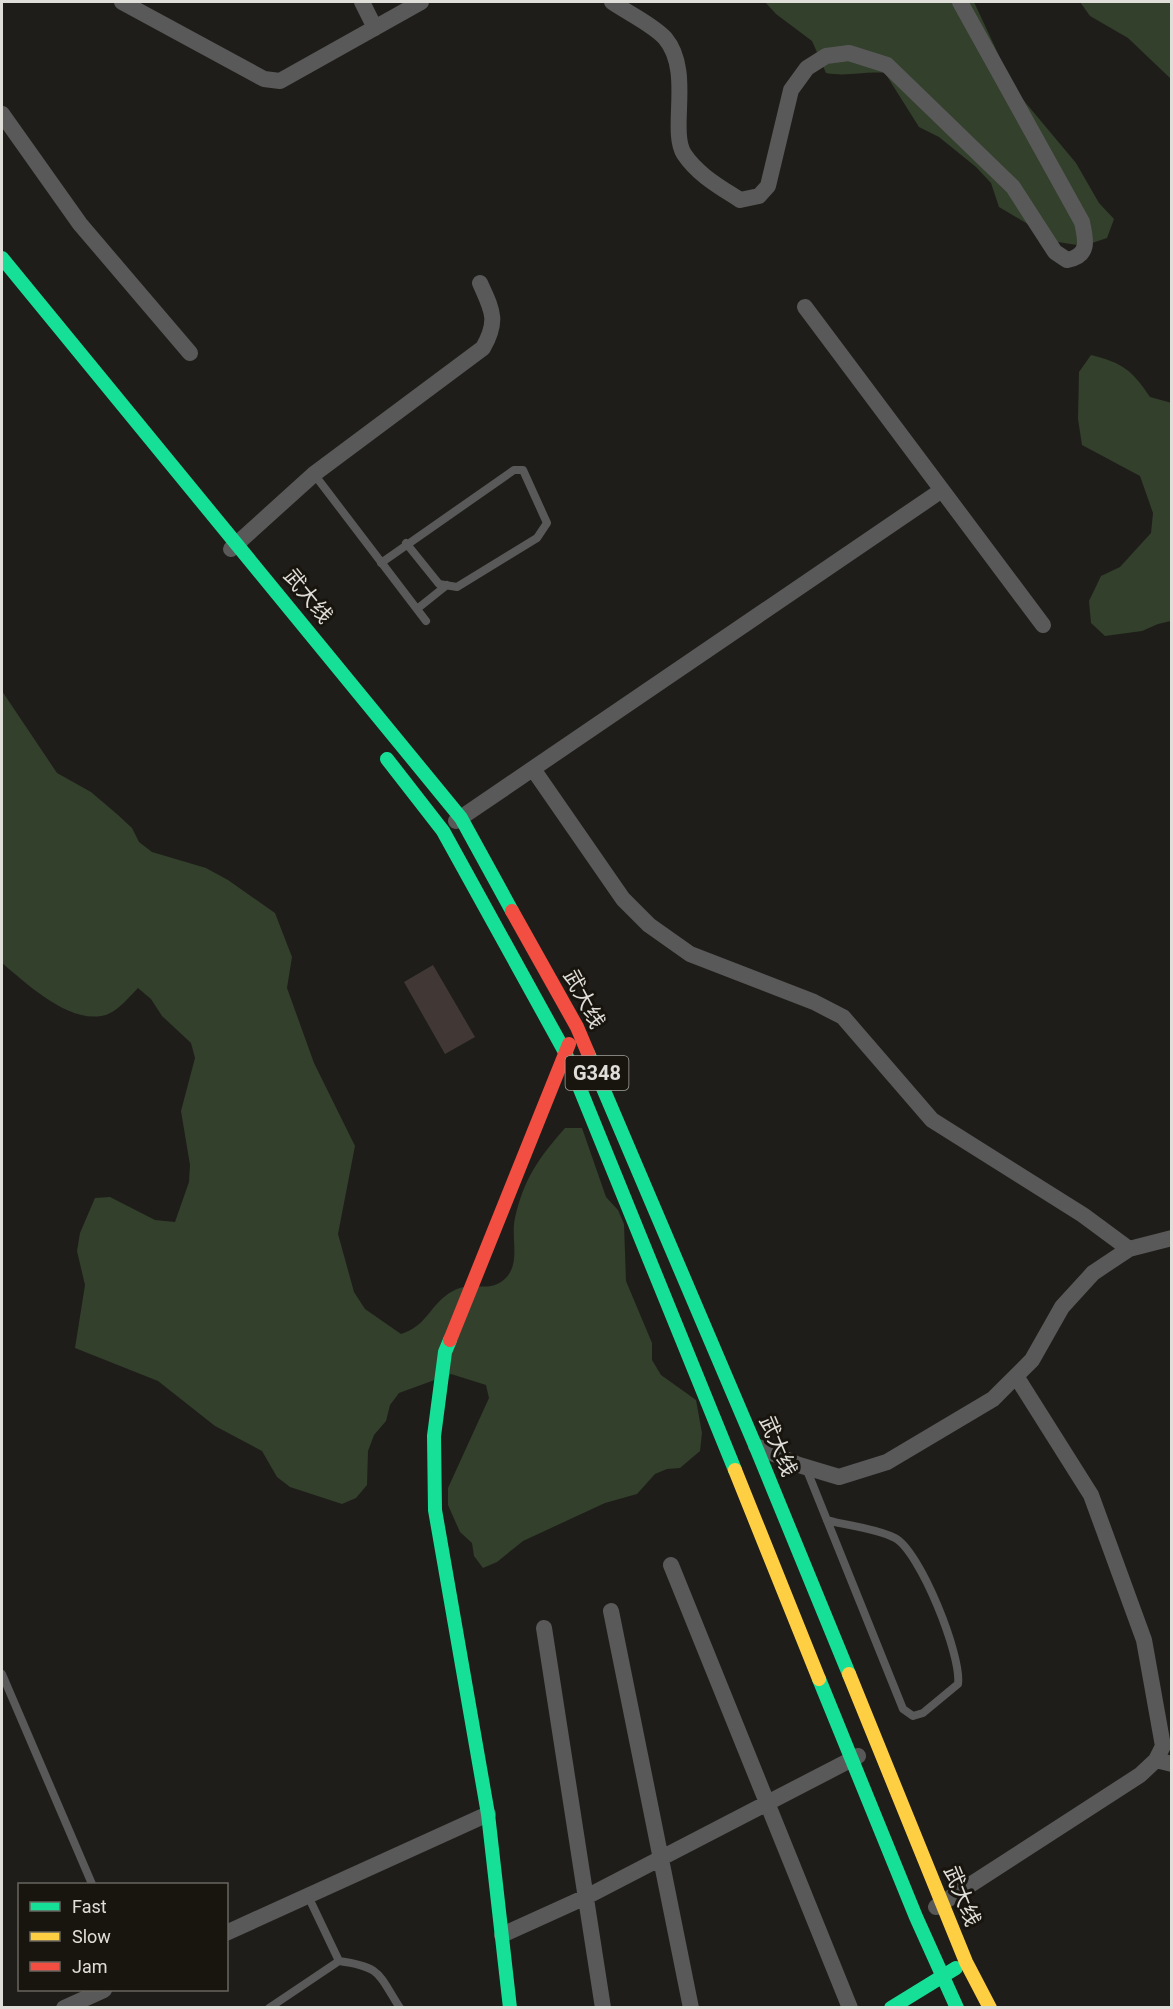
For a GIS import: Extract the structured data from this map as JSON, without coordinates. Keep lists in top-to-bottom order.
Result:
{
  "streets": {
    "main road": ["武大线", "G348"]
  },
  "legend": ["Fast", "Slow", "Jam"]
}
